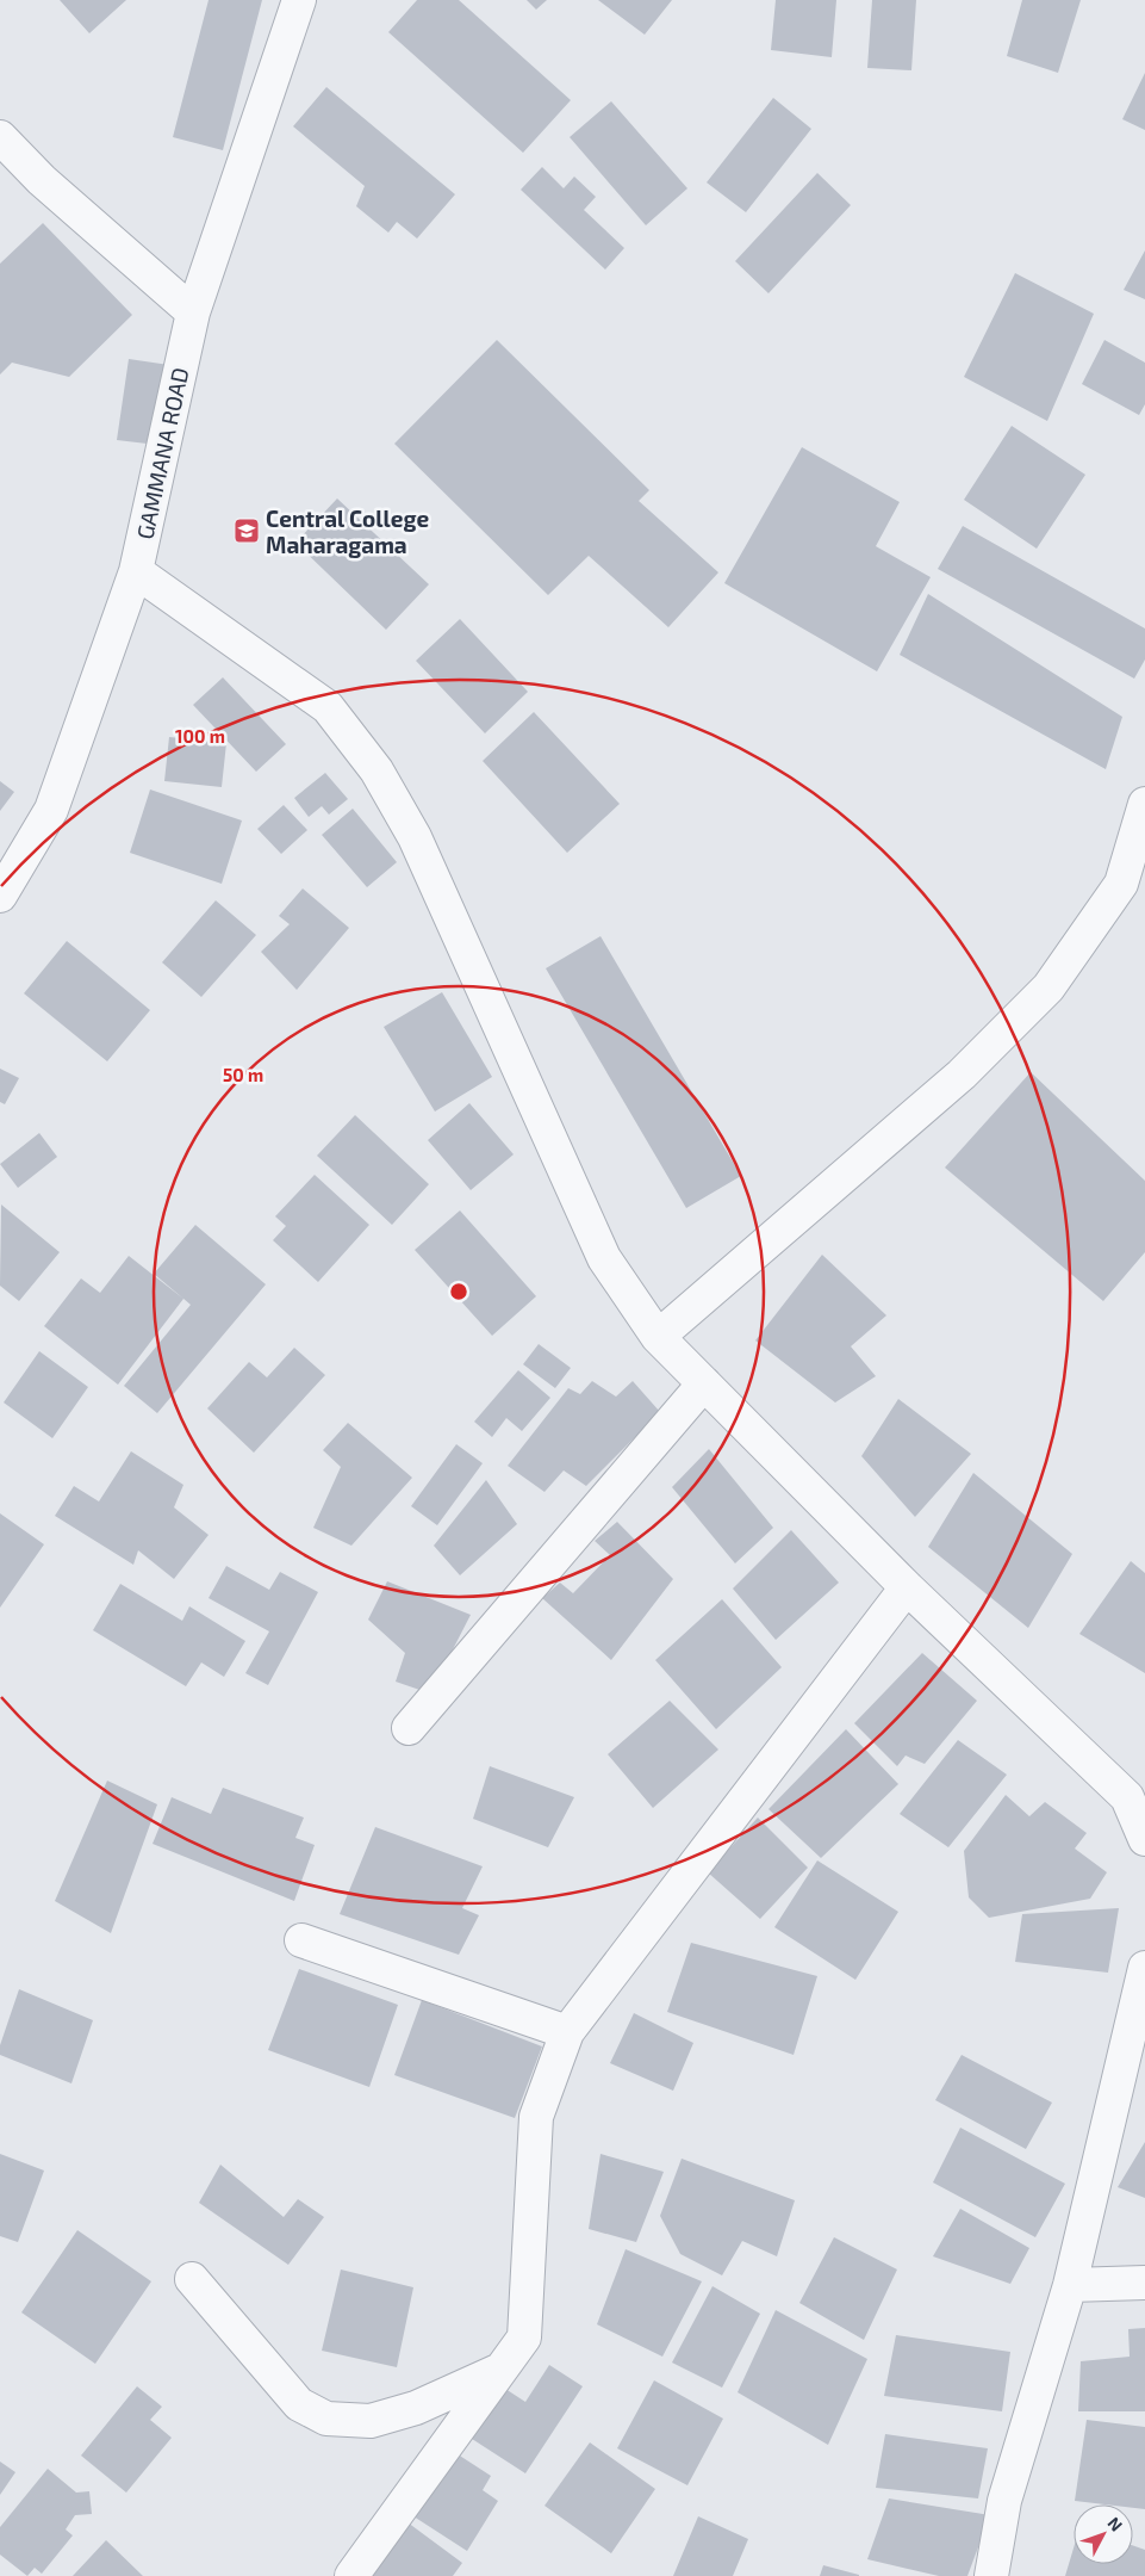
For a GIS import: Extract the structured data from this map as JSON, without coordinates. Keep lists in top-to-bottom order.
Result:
{
  "streets": {
    "street": ["GAMMANA ROAD"]
  },
  "places": {
    "school or university": ["Central College Maharagama"]
  },
  "north": "top right",
  "rings": ["100 m", "50 m"]
}
